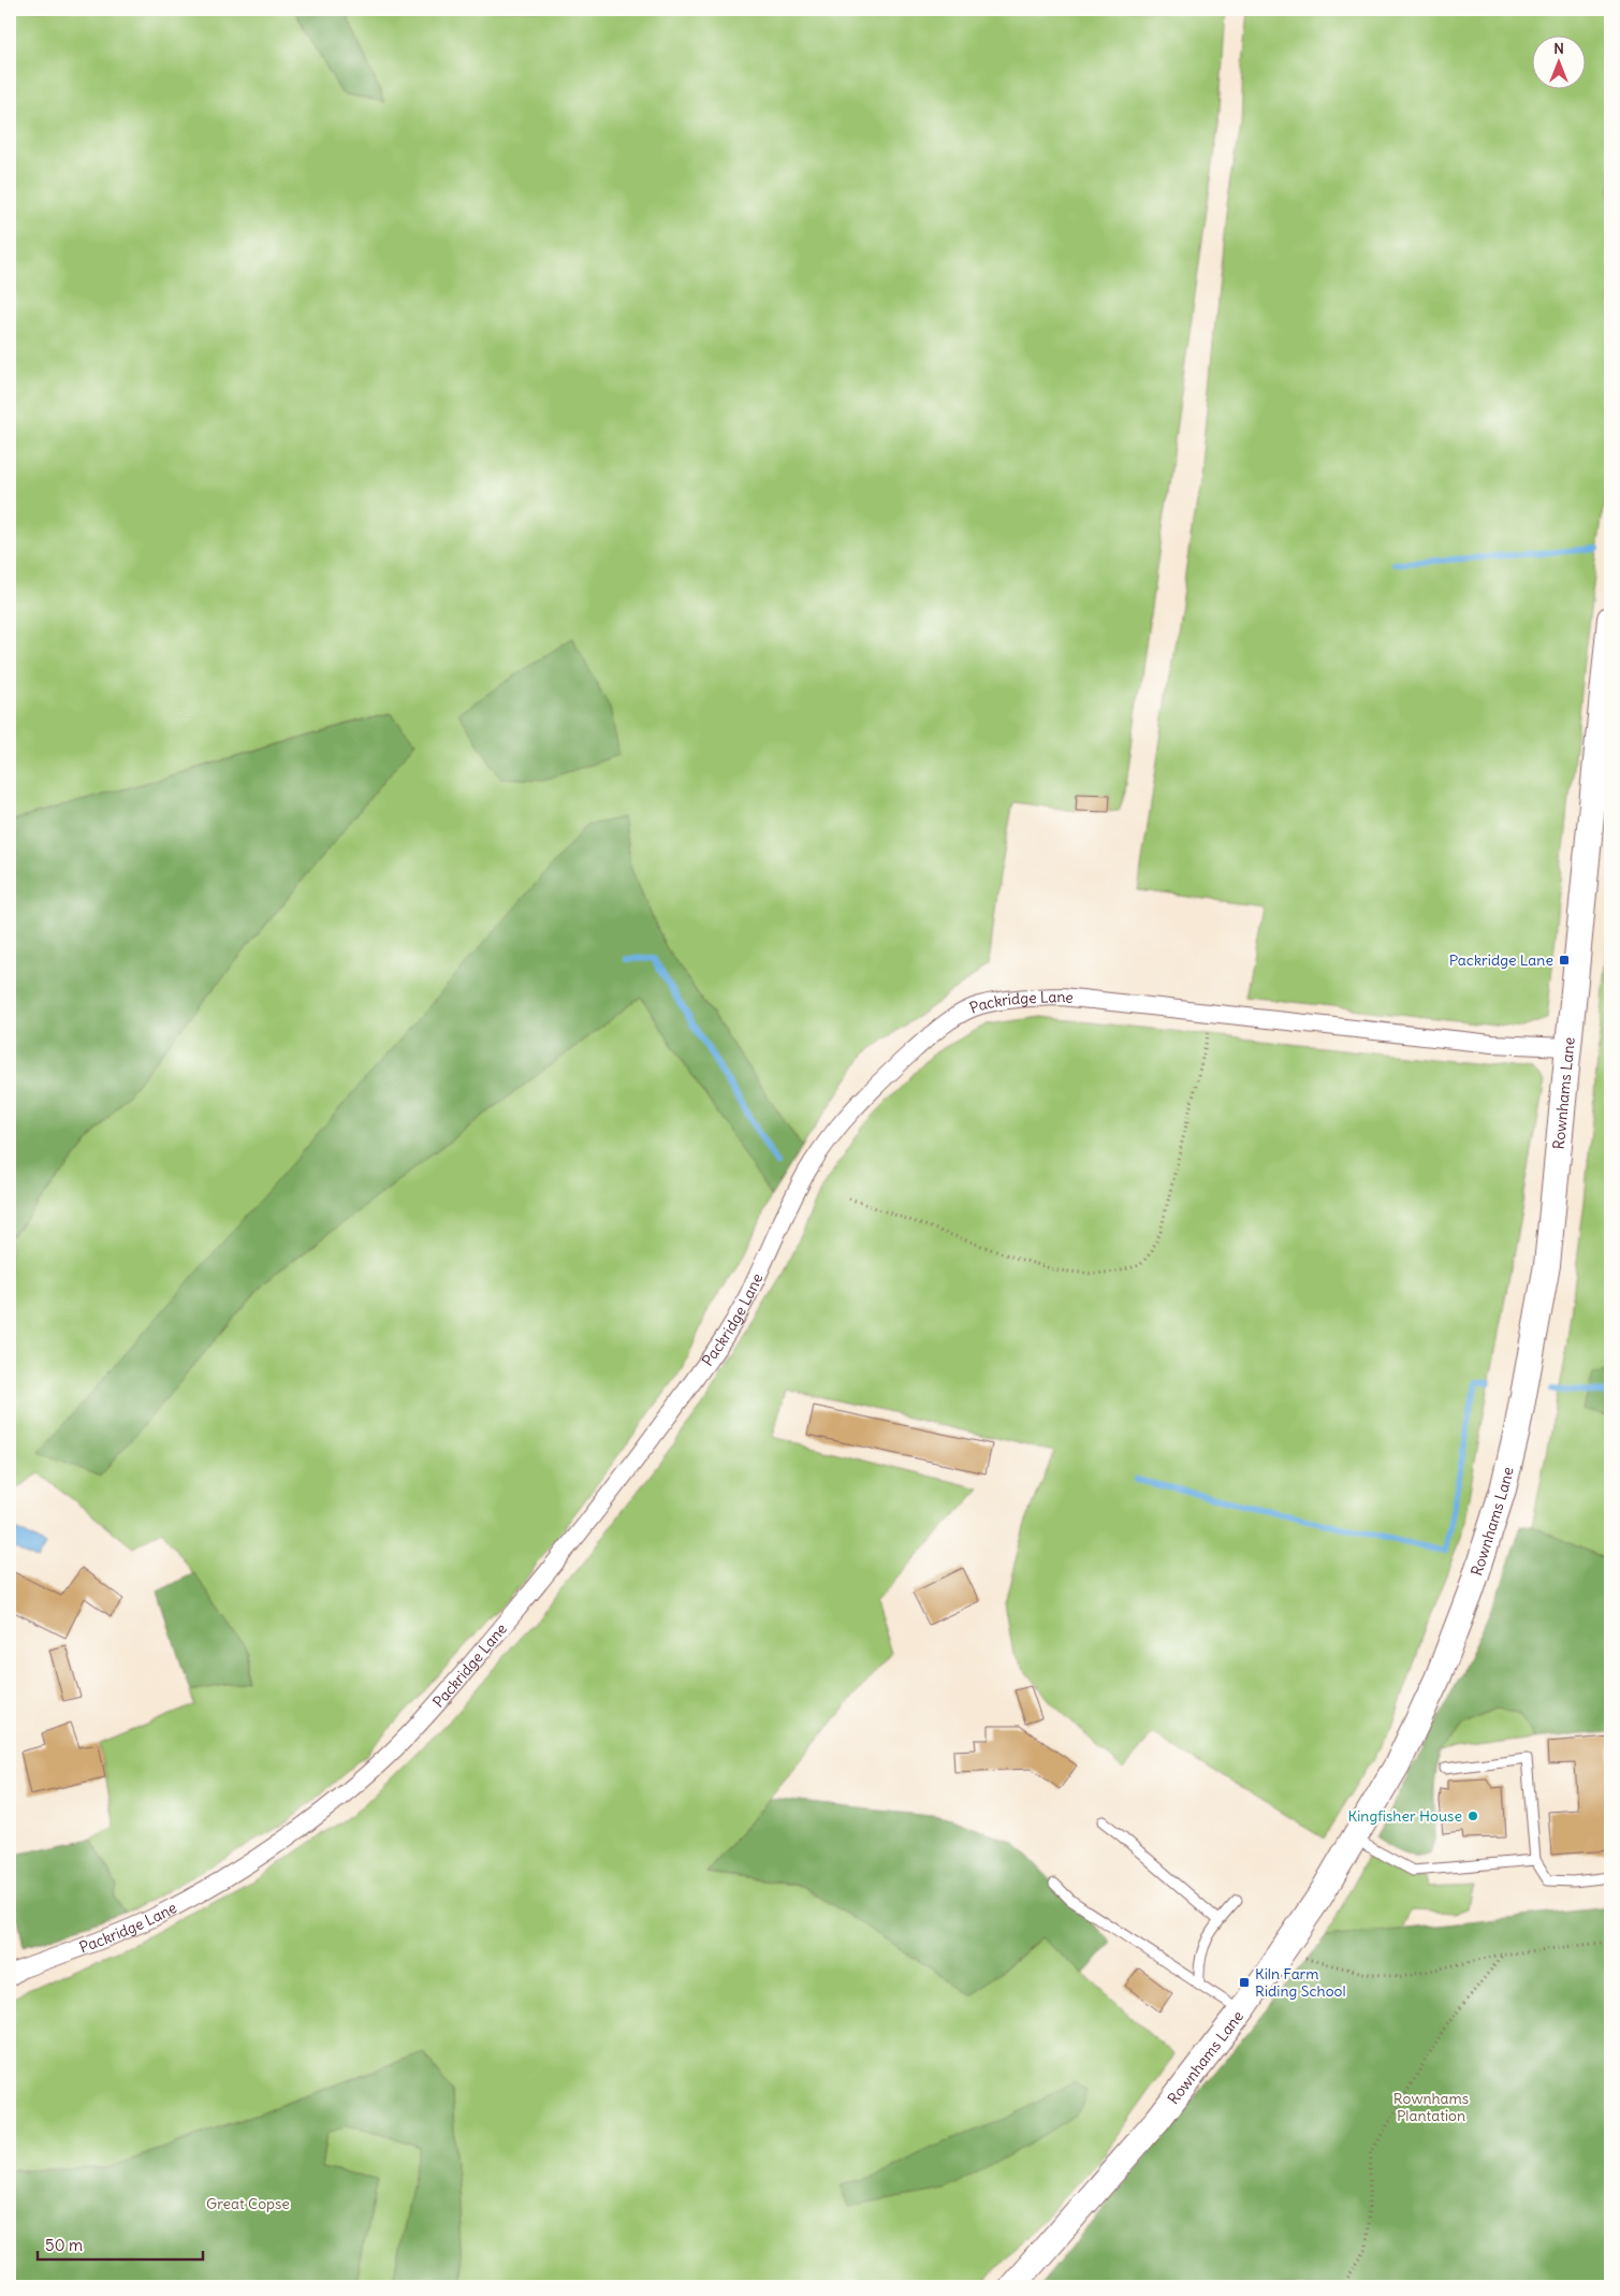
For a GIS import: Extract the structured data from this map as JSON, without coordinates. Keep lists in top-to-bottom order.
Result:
{
  "streets": {
    "street": ["Packridge Lane", "Rownhams Lane"]
  },
  "crossings": [
    ["Packridge Lane", "Rownhams Lane"]
  ],
  "parks": ["Rownhams Plantation", "Great Copse"],
  "places": {
    "transit": ["Packridge Lane", "Kiln Farm Riding School"],
    "other": ["Kingfisher House"]
  },
  "scale_bar": "50 m",
  "north": "top"
}
